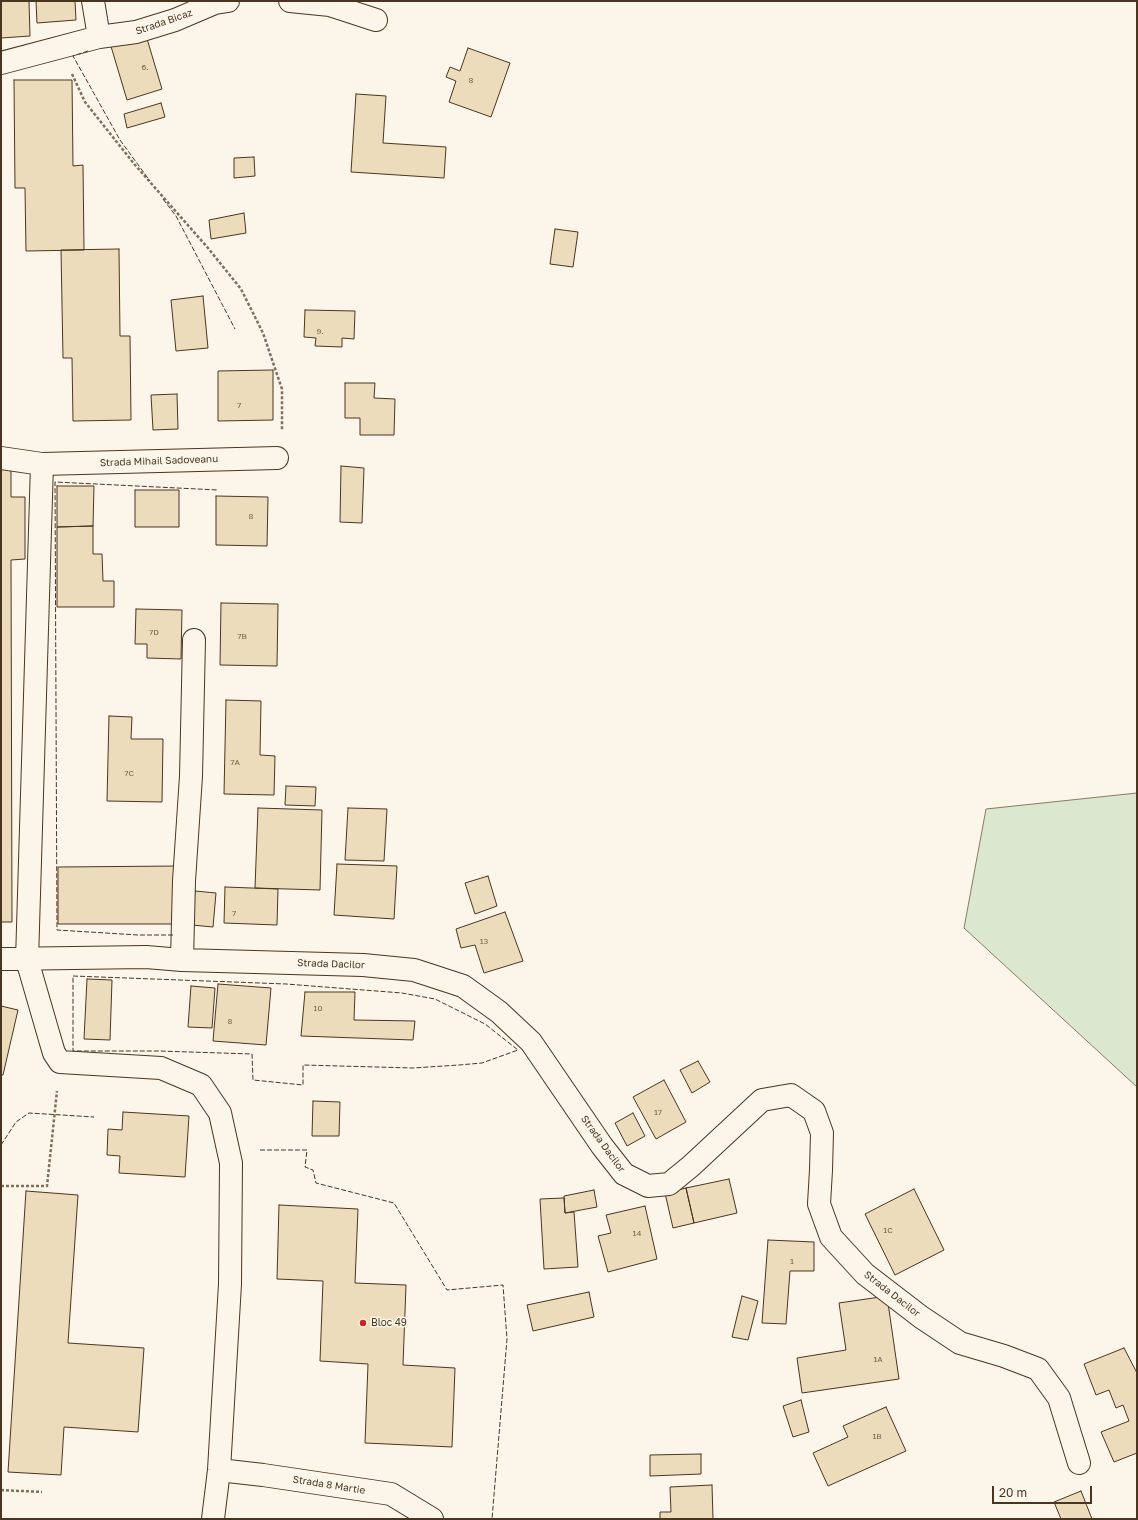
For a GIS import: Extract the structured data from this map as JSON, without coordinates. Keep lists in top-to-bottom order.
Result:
{
  "streets": {
    "street": [
      "Strada Bicaz",
      "Strada Mihail Sadoveanu",
      "Strada Dacilor",
      "Strada 8 Martie"
    ]
  },
  "places": ["Bloc 49"],
  "house_numbers": [
    "6.",
    "8",
    "9.",
    "7",
    "8",
    "7D",
    "7B",
    "7A",
    "7C",
    "7",
    "13",
    "10",
    "8",
    "17",
    "1C",
    "14",
    "1",
    "1A",
    "1B"
  ],
  "scale_bar": "20 m"
}
